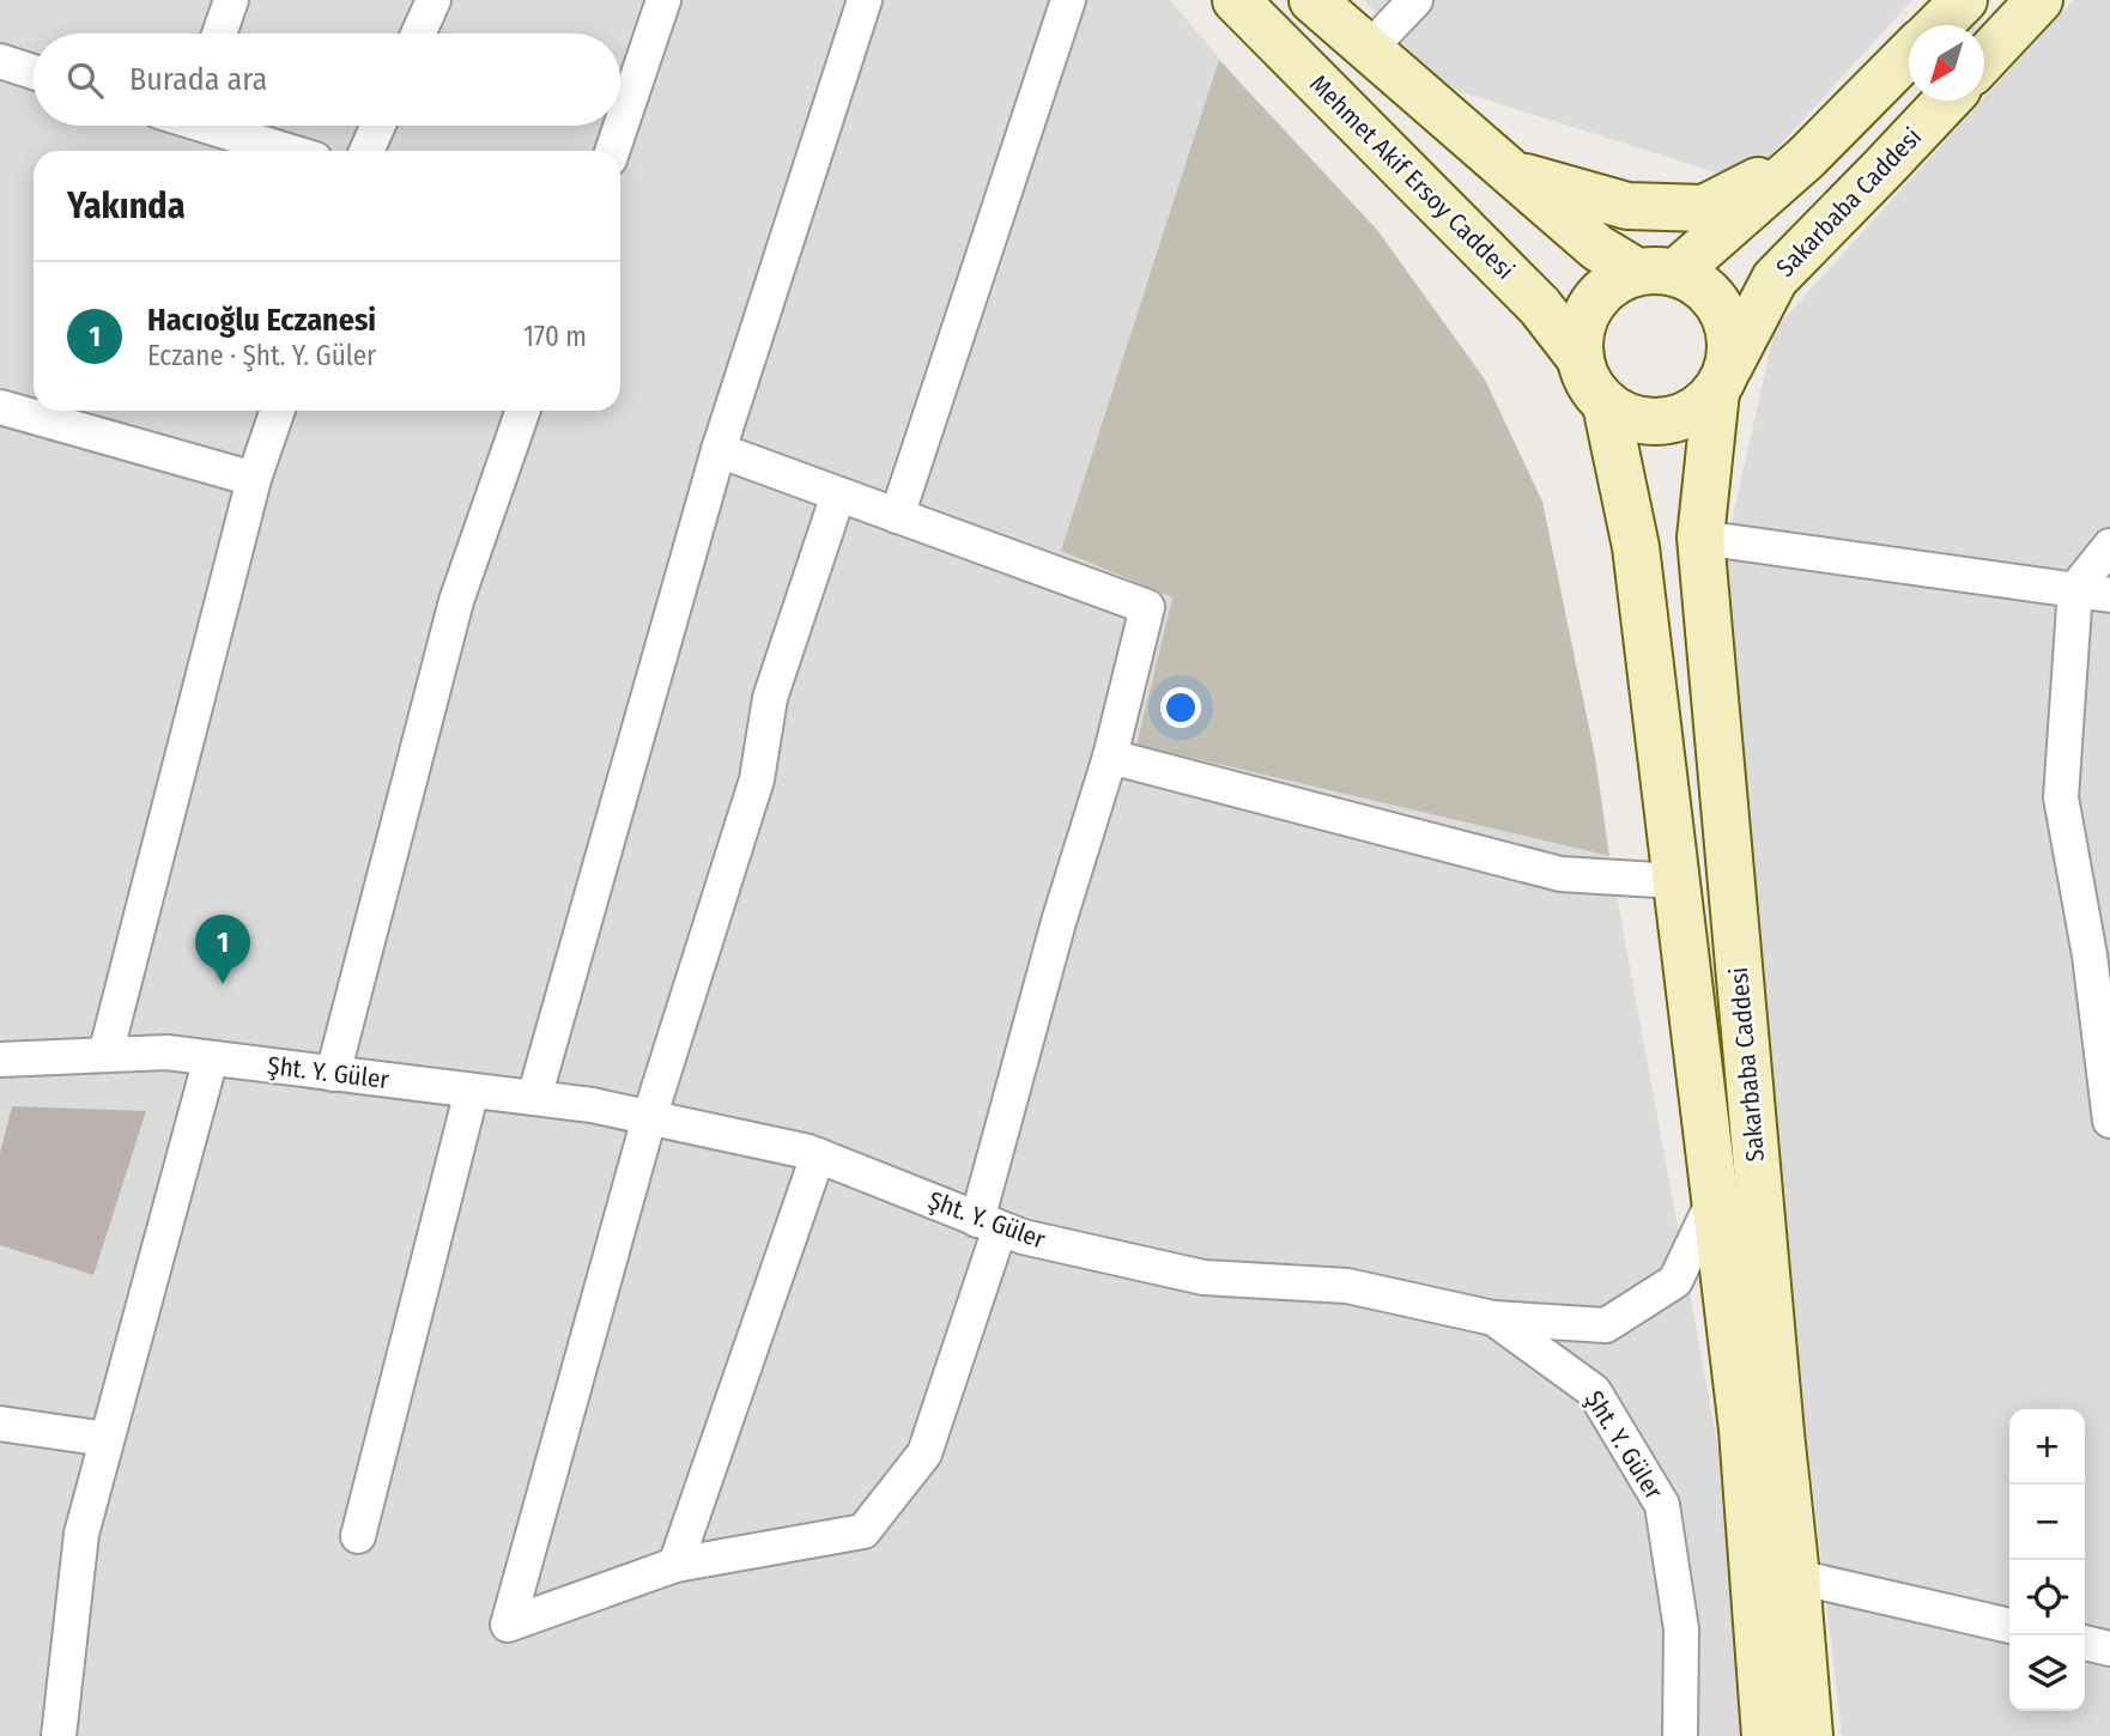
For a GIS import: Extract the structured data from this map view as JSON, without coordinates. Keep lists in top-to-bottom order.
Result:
{
  "streets": {
    "main road": ["Mehmet Akif Ersoy Caddesi", "Sakarbaba Caddesi"],
    "street": ["Şht. Y. Güler"]
  },
  "crossings": [
    ["Mehmet Akif Ersoy Caddesi", "Sakarbaba Caddesi"]
  ],
  "north": "bottom left",
  "page": {
    "search": "Burada ara",
    "heading": "Yakında",
    "list": [
      {
        "mark": "1",
        "name": "Hacıoğlu Eczanesi",
        "note": "Eczane · Şht. Y. Güler",
        "value": "170 m"
      }
    ],
    "pins": "1",
    "map_buttons": ["+", "−"]
  }
}
